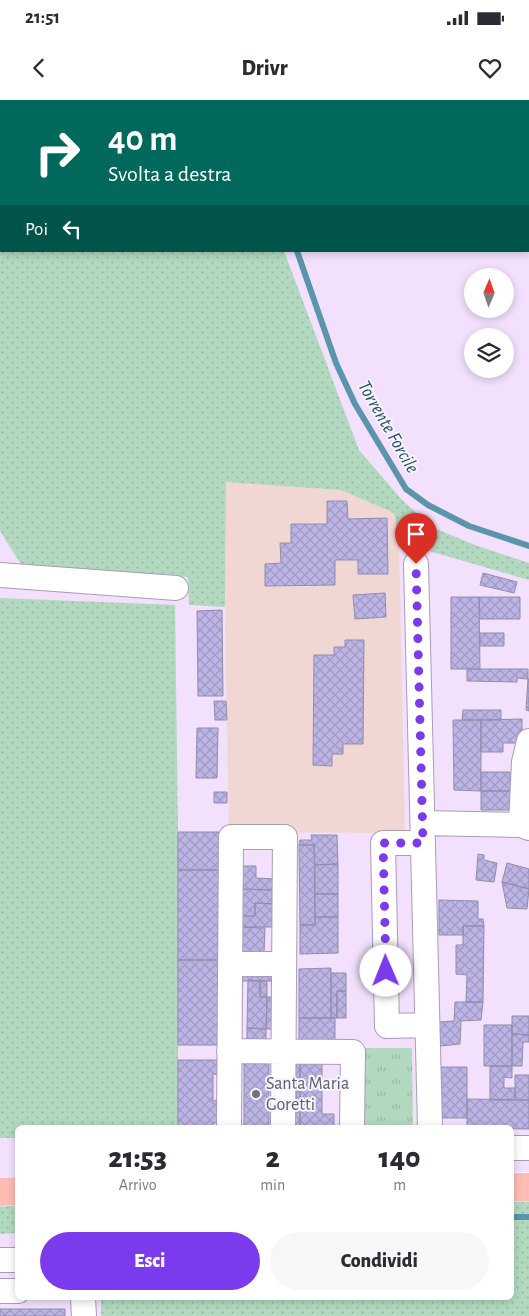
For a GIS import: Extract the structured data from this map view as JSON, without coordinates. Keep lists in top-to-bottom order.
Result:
{
  "water": ["Torrente Forcile"],
  "places": ["Santa Maria Goretti"],
  "north": "top",
  "page": {
    "status": "21:51",
    "header": "Drivr",
    "turn": ["40 m", "Svolta a destra"],
    "then": "Poi",
    "eta": [
      "21:53",
      "Arrivo",
      "2",
      "min",
      "140",
      "m"
    ],
    "buttons": ["Esci", "Condividi"]
  }
}
